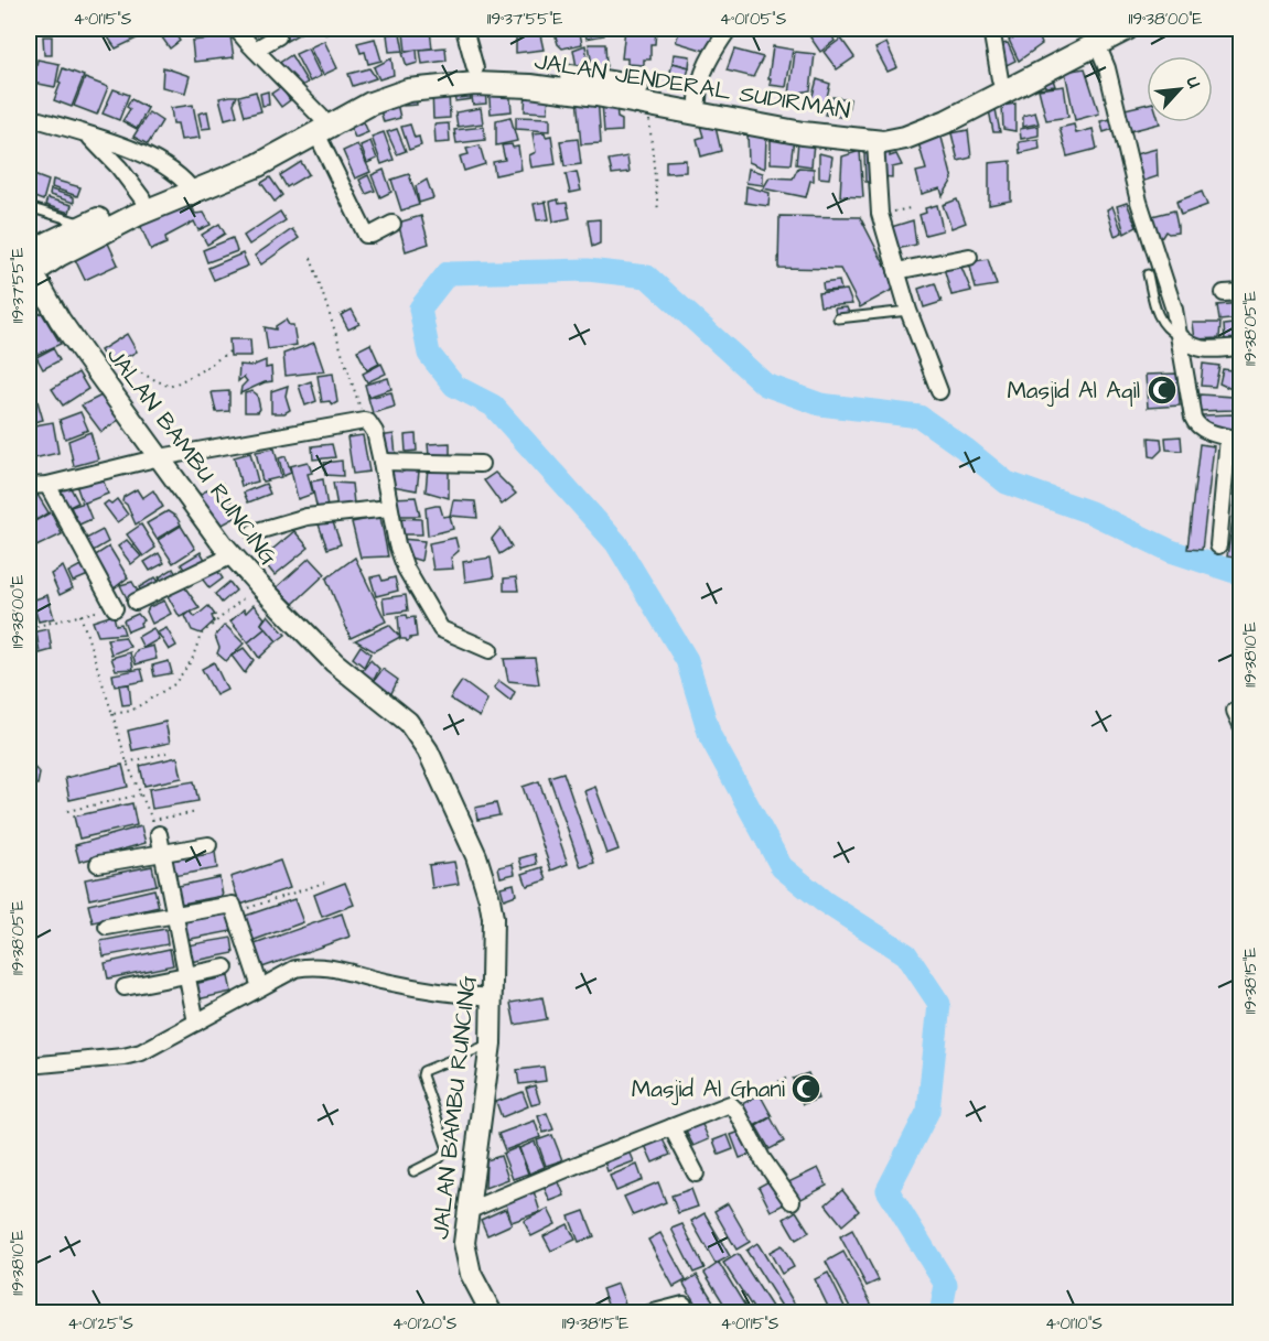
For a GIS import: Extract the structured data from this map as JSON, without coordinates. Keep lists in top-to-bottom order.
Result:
{
  "streets": {
    "main road": ["JALAN JENDERAL SUDIRMAN"],
    "street": ["JALAN BAMBU RUNCING"]
  },
  "crossings": [
    ["JALAN JENDERAL SUDIRMAN", "JALAN BAMBU RUNCING"]
  ],
  "places": {
    "mosque": ["Masjid Al Aqil", "Masjid Al Ghani"]
  },
  "north": "top right",
  "coordinates": [
    "4°01'15\"S",
    "119°37'55\"E",
    "4°01'05\"S",
    "119°38'00\"E",
    "119°38'05\"E",
    "119°38'10\"E",
    "119°38'15\"E",
    "4°01'25\"S",
    "4°01'20\"S",
    "4°01'10\"S"
  ]
}
